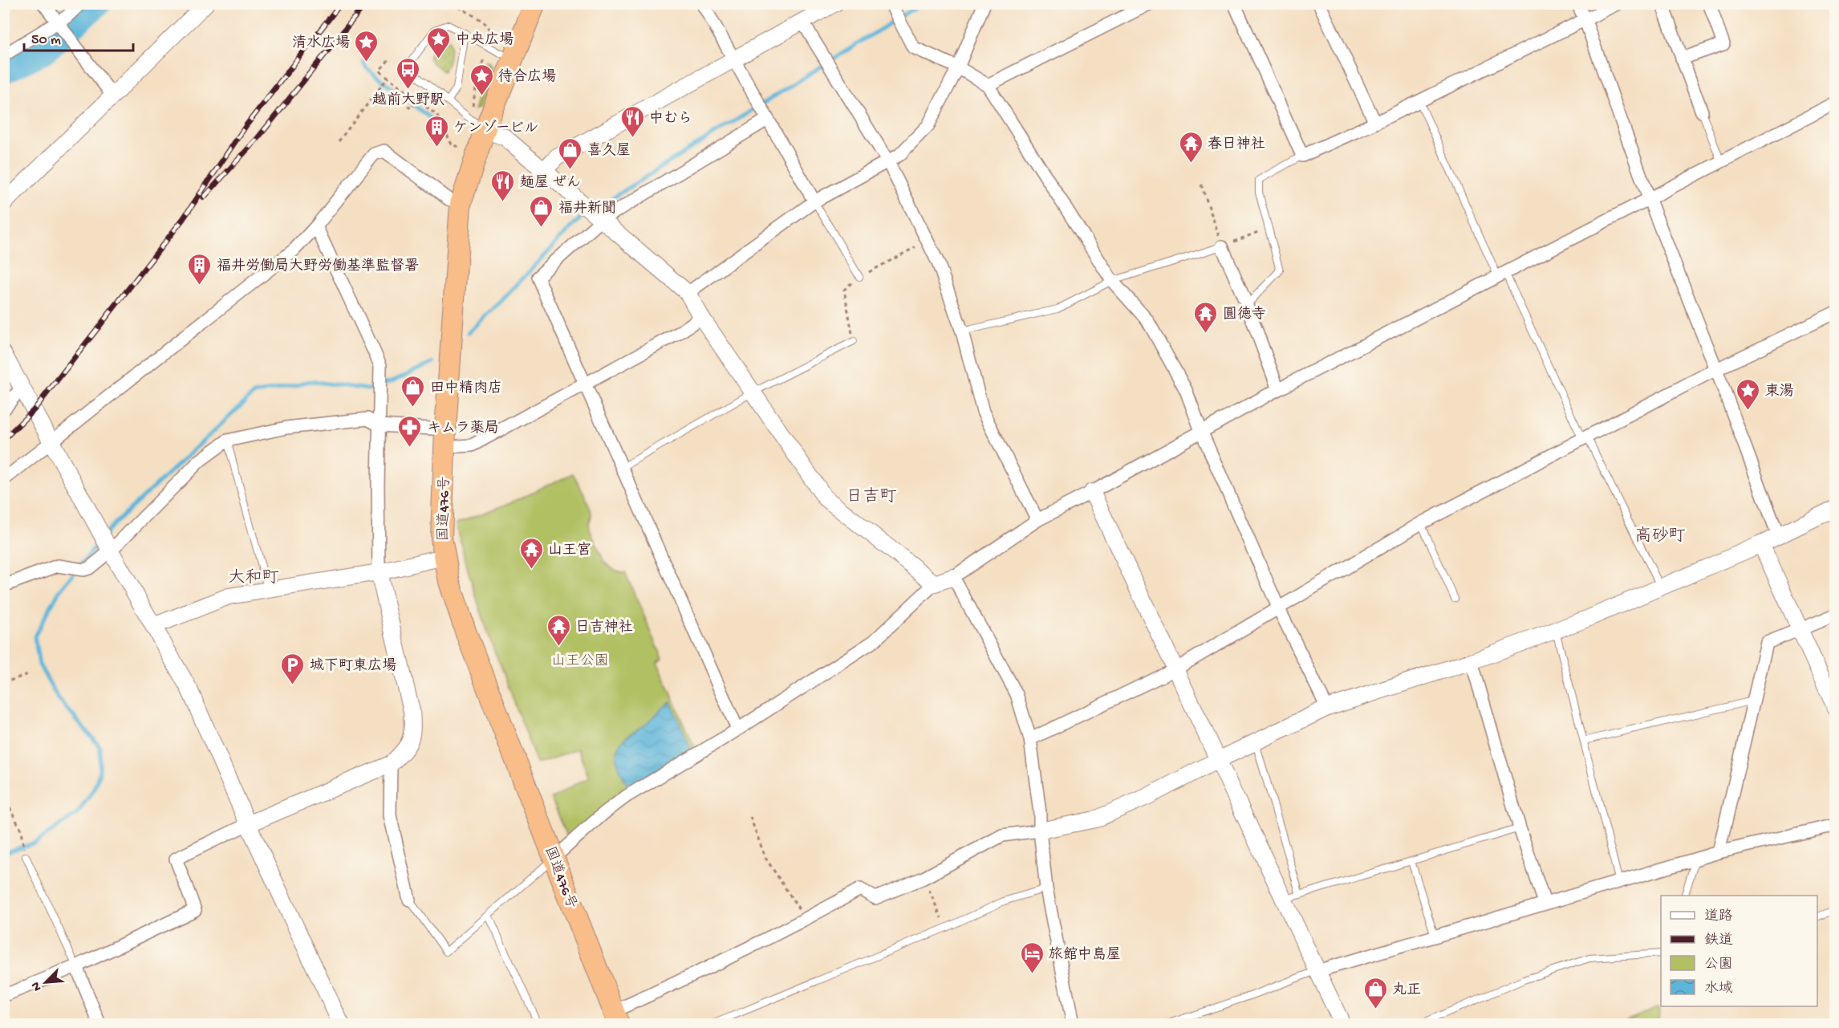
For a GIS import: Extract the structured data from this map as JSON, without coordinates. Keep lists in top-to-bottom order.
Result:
{
  "streets": {
    "highway": ["国道476号"]
  },
  "districts": ["日吉町", "高砂町", "大和町"],
  "parks": ["山王公園"],
  "places": {
    "place": [
      "中央広場",
      "清水広場",
      "待合広場",
      "東湯"
    ],
    "bus stop": ["越前大野駅"],
    "restaurant": ["中むら", "麺屋 ぜん"],
    "building": ["ケンゾービル", "福井労働局大野労働基準監督署"],
    "temple": [
      "春日神社",
      "圓徳寺",
      "山王宮",
      "日吉神社"
    ],
    "shop": [
      "喜久屋",
      "福井新聞",
      "田中精肉店",
      "丸正"
    ],
    "pharmacy": ["キムラ薬局"],
    "parking": ["城下町東広場"],
    "hotel": ["旅館中島屋"]
  },
  "legend": [
    "道路",
    "鉄道",
    "公園",
    "水域"
  ],
  "scale_bar": "50 m",
  "north": "bottom left"
}
